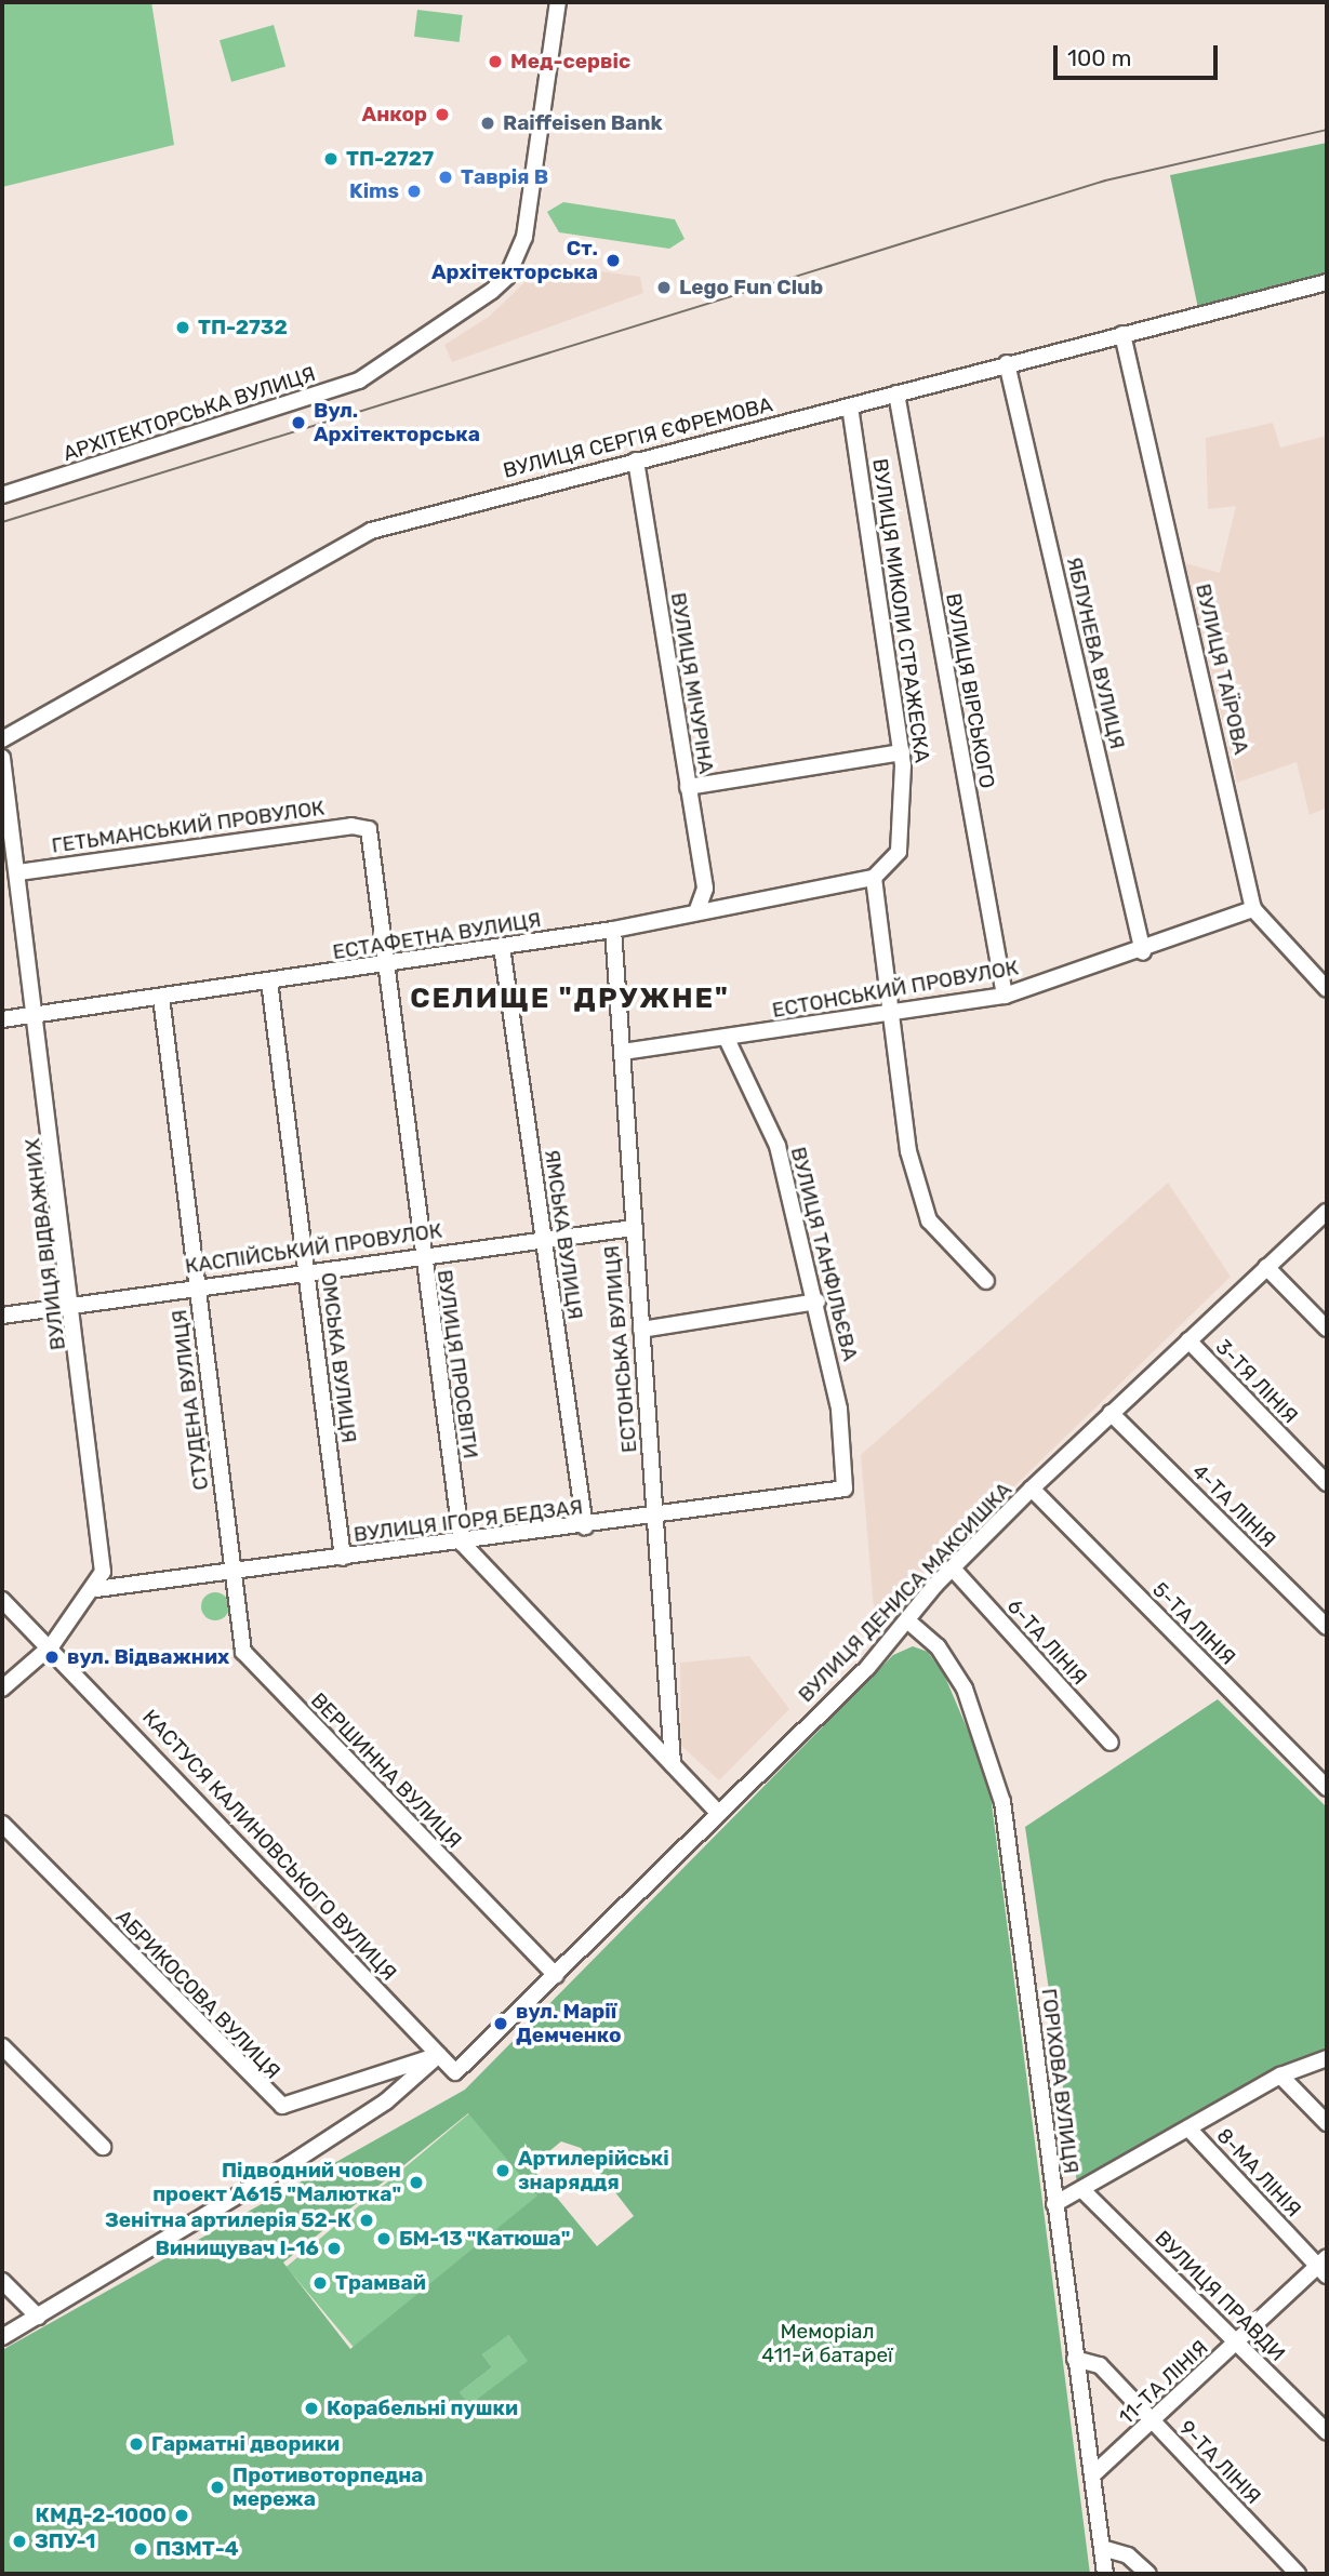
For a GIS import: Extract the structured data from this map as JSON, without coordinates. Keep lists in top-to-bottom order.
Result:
{
  "streets": {
    "street": [
      "АРХІТЕКТОРСЬКА ВУЛИЦЯ",
      "ВУЛИЦЯ СЕРГІЯ ЄФРЕМОВА",
      "ВУЛИЦЯ МИКОЛИ СТРАЖЕСКА",
      "ЯБЛУНЕВА ВУЛИЦЯ",
      "ВУЛИЦЯ ТАЇРОВА",
      "ВУЛИЦЯ МІЧУРІНА",
      "ВУЛИЦЯ ВІРСЬКОГО",
      "ГЕТЬМАНСЬКИЙ ПРОВУЛОК",
      "ЕСТАФЕТНА ВУЛИЦЯ",
      "ЕСТОНСЬКИЙ ПРОВУЛОК",
      "ЯМСЬКА ВУЛИЦЯ",
      "ВУЛИЦЯ ВІДВАЖНИХ",
      "КАСПІЙСЬКИЙ ПРОВУЛОК",
      "ВУЛИЦЯ ТАНФІЛЬЄВА",
      "ЕСТОНСЬКА ВУЛИЦЯ",
      "ОМСЬКА ВУЛИЦЯ",
      "ВУЛИЦЯ ПРОСВІТИ",
      "3-ТЯ ЛІНІЯ",
      "СТУДЕНА ВУЛИЦЯ",
      "4-ТА ЛІНІЯ",
      "ВУЛИЦЯ ІГОРЯ БЕДЗАЯ",
      "ВУЛИЦЯ ДЕНИСА МАКСИШКА",
      "5-ТА ЛІНІЯ",
      "6-ТА ЛІНІЯ",
      "ВЕРШИННА ВУЛИЦЯ",
      "КАСТУСЯ КАЛИНОВСЬКОГО ВУЛИЦЯ",
      "АБРИКОСОВА ВУЛИЦЯ",
      "ГОРІХОВА ВУЛИЦЯ",
      "8-МА ЛІНІЯ",
      "ВУЛИЦЯ ПРАВДИ",
      "11-ТА ЛІНІЯ",
      "9-ТА ЛІНІЯ"
    ]
  },
  "crossings": [
    ["ВУЛИЦЯ СЕРГІЯ ЄФРЕМОВА", "ВУЛИЦЯ МИКОЛИ СТРАЖЕСКА"],
    ["ВУЛИЦЯ СЕРГІЯ ЄФРЕМОВА", "ЯБЛУНЕВА ВУЛИЦЯ"],
    ["ВУЛИЦЯ СЕРГІЯ ЄФРЕМОВА", "ВУЛИЦЯ ТАЇРОВА"],
    ["ВУЛИЦЯ СЕРГІЯ ЄФРЕМОВА", "ВУЛИЦЯ МІЧУРІНА"],
    ["ВУЛИЦЯ СЕРГІЯ ЄФРЕМОВА", "ВУЛИЦЯ ВІРСЬКОГО"],
    ["ВУЛИЦЯ МИКОЛИ СТРАЖЕСКА", "ЕСТАФЕТНА ВУЛИЦЯ"],
    ["ЯБЛУНЕВА ВУЛИЦЯ", "ЕСТОНСЬКИЙ ПРОВУЛОК"],
    ["ВУЛИЦЯ ТАЇРОВА", "ЕСТОНСЬКИЙ ПРОВУЛОК"],
    ["ВУЛИЦЯ МІЧУРІНА", "ЕСТАФЕТНА ВУЛИЦЯ"],
    ["ВУЛИЦЯ ВІРСЬКОГО", "ЕСТОНСЬКИЙ ПРОВУЛОК"],
    ["ГЕТЬМАНСЬКИЙ ПРОВУЛОК", "ВУЛИЦЯ ВІДВАЖНИХ"],
    ["ГЕТЬМАНСЬКИЙ ПРОВУЛОК", "ВУЛИЦЯ ПРОСВІТИ"],
    ["ЕСТАФЕТНА ВУЛИЦЯ", "ЯМСЬКА ВУЛИЦЯ"],
    ["ЕСТАФЕТНА ВУЛИЦЯ", "ВУЛИЦЯ ВІДВАЖНИХ"],
    ["ЕСТАФЕТНА ВУЛИЦЯ", "ЕСТОНСЬКА ВУЛИЦЯ"],
    ["ЕСТАФЕТНА ВУЛИЦЯ", "ОМСЬКА ВУЛИЦЯ"],
    ["ЕСТАФЕТНА ВУЛИЦЯ", "ВУЛИЦЯ ПРОСВІТИ"],
    ["ЕСТАФЕТНА ВУЛИЦЯ", "СТУДЕНА ВУЛИЦЯ"],
    ["ЕСТОНСЬКИЙ ПРОВУЛОК", "ВУЛИЦЯ ТАНФІЛЬЄВА"],
    ["ЕСТОНСЬКИЙ ПРОВУЛОК", "ЕСТОНСЬКА ВУЛИЦЯ"],
    ["ЯМСЬКА ВУЛИЦЯ", "КАСПІЙСЬКИЙ ПРОВУЛОК"],
    ["ЯМСЬКА ВУЛИЦЯ", "ВУЛИЦЯ ІГОРЯ БЕДЗАЯ"],
    ["ВУЛИЦЯ ВІДВАЖНИХ", "КАСПІЙСЬКИЙ ПРОВУЛОК"],
    ["ВУЛИЦЯ ВІДВАЖНИХ", "ВУЛИЦЯ ІГОРЯ БЕДЗАЯ"],
    ["КАСПІЙСЬКИЙ ПРОВУЛОК", "ЕСТОНСЬКА ВУЛИЦЯ"],
    ["КАСПІЙСЬКИЙ ПРОВУЛОК", "ОМСЬКА ВУЛИЦЯ"],
    ["КАСПІЙСЬКИЙ ПРОВУЛОК", "ВУЛИЦЯ ПРОСВІТИ"],
    ["КАСПІЙСЬКИЙ ПРОВУЛОК", "СТУДЕНА ВУЛИЦЯ"],
    ["ВУЛИЦЯ ТАНФІЛЬЄВА", "ВУЛИЦЯ ІГОРЯ БЕДЗАЯ"],
    ["ЕСТОНСЬКА ВУЛИЦЯ", "ВУЛИЦЯ ІГОРЯ БЕДЗАЯ"],
    ["ОМСЬКА ВУЛИЦЯ", "ВУЛИЦЯ ІГОРЯ БЕДЗАЯ"],
    ["ВУЛИЦЯ ПРОСВІТИ", "ВУЛИЦЯ ІГОРЯ БЕДЗАЯ"],
    ["3-ТЯ ЛІНІЯ", "ВУЛИЦЯ ДЕНИСА МАКСИШКА"],
    ["СТУДЕНА ВУЛИЦЯ", "ВУЛИЦЯ ІГОРЯ БЕДЗАЯ"],
    ["СТУДЕНА ВУЛИЦЯ", "ВЕРШИННА ВУЛИЦЯ"],
    ["4-ТА ЛІНІЯ", "ВУЛИЦЯ ДЕНИСА МАКСИШКА"],
    ["ВУЛИЦЯ ІГОРЯ БЕДЗАЯ", "ВЕРШИННА ВУЛИЦЯ"],
    ["ВУЛИЦЯ ДЕНИСА МАКСИШКА", "5-ТА ЛІНІЯ"],
    ["ВУЛИЦЯ ДЕНИСА МАКСИШКА", "6-ТА ЛІНІЯ"],
    ["ВУЛИЦЯ ДЕНИСА МАКСИШКА", "ВЕРШИННА ВУЛИЦЯ"],
    ["ВУЛИЦЯ ДЕНИСА МАКСИШКА", "КАСТУСЯ КАЛИНОВСЬКОГО ВУЛИЦЯ"],
    ["ВУЛИЦЯ ДЕНИСА МАКСИШКА", "ГОРІХОВА ВУЛИЦЯ"],
    ["КАСТУСЯ КАЛИНОВСЬКОГО ВУЛИЦЯ", "АБРИКОСОВА ВУЛИЦЯ"],
    ["ГОРІХОВА ВУЛИЦЯ", "11-ТА ЛІНІЯ"],
    ["ГОРІХОВА ВУЛИЦЯ", "9-ТА ЛІНІЯ"],
    ["8-МА ЛІНІЯ", "11-ТА ЛІНІЯ"],
    ["ВУЛИЦЯ ПРАВДИ", "11-ТА ЛІНІЯ"],
    ["11-ТА ЛІНІЯ", "9-ТА ЛІНІЯ"]
  ],
  "districts": ["СЕЛИЩЕ \"ДРУЖНЕ\""],
  "parks": ["Меморіал 411-й батареї"],
  "places": [
    "Мед-сервіс",
    "Анкор",
    "Raiffeisen Bank",
    "ТП-2727",
    "Таврія В",
    "Kims",
    "Ст. Архітекторська",
    "Lego Fun Club",
    "ТП-2732",
    "Вул. Архітекторська",
    "вул. Відважних",
    "вул. Марії Демченко",
    "Артилерійські знаряддя",
    "Підводний човен проект А615 \"Малютка\"",
    "Зенітна артилерія 52-К",
    "БМ-13 \"Катюша\"",
    "Винищувач І-16",
    "Трамвай",
    "Корабельні пушки",
    "Гарматні дворики",
    "Противоторпедна мережа",
    "КМД-2-1000",
    "ЗПУ-1",
    "ПЗМТ-4"
  ],
  "scale_bar": "100 m"
}
